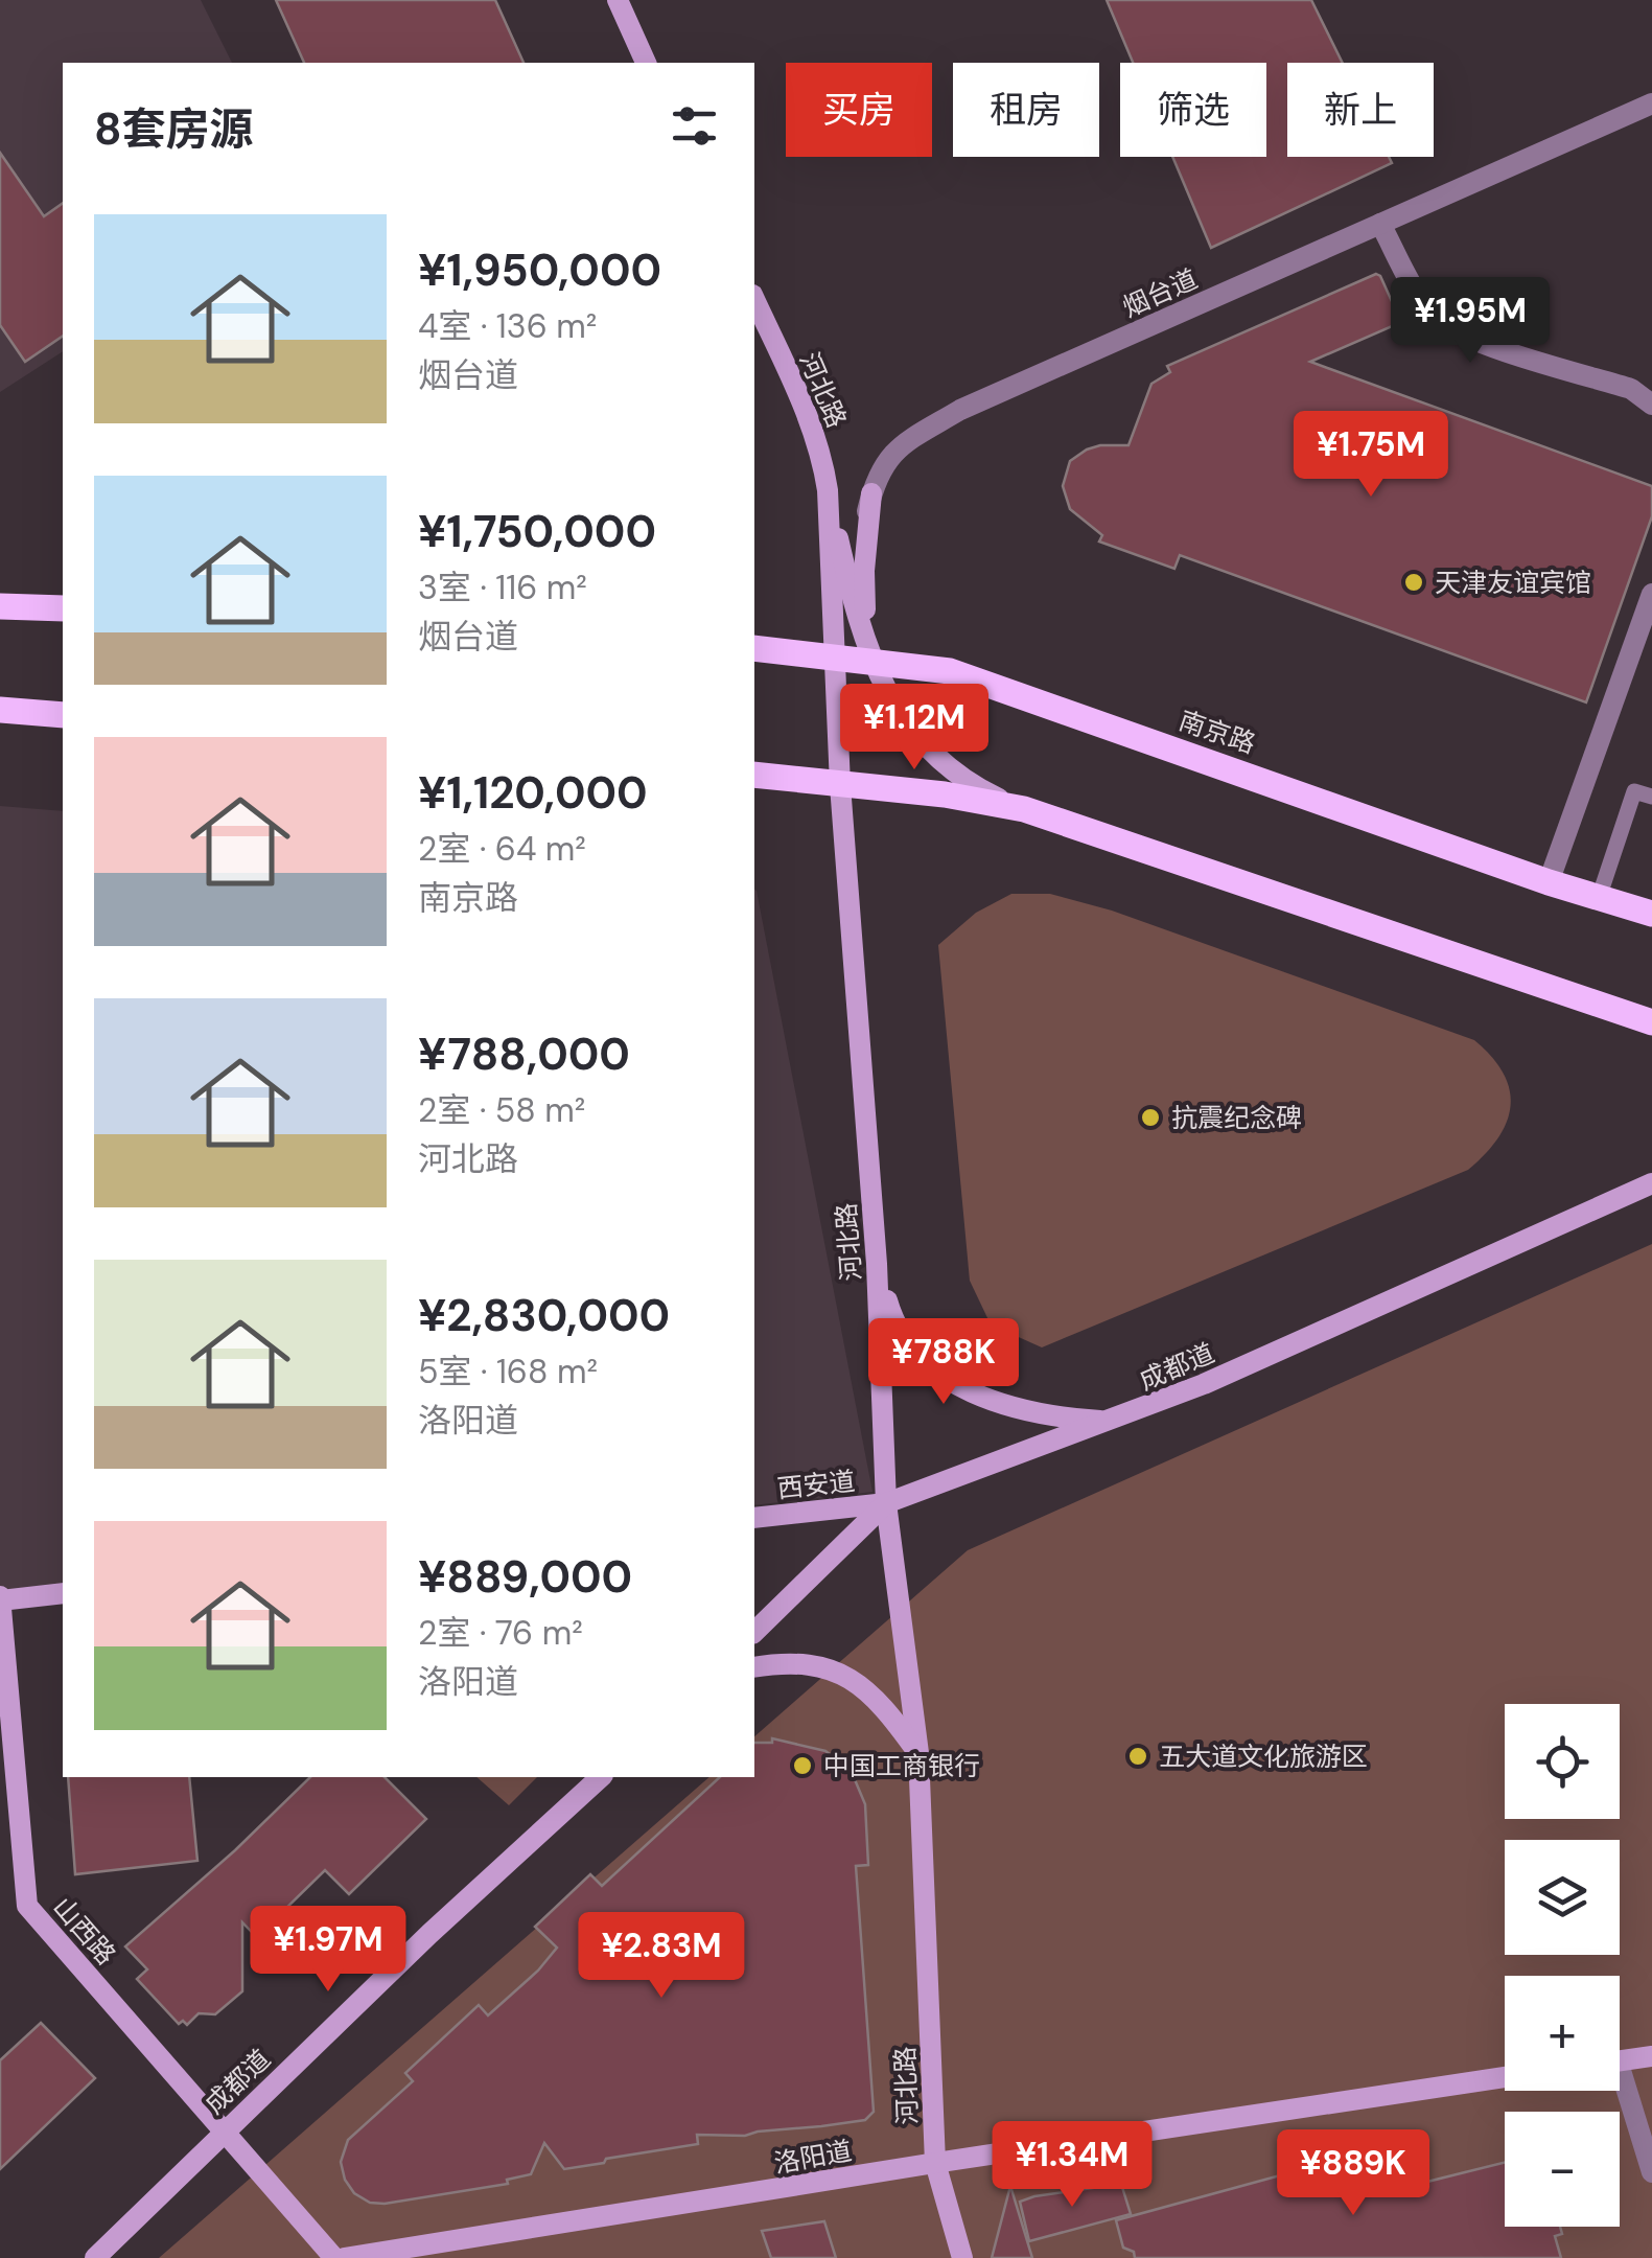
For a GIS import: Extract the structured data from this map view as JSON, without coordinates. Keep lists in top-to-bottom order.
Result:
{
  "streets": {
    "main road": ["南京路"],
    "street": [
      "烟台道",
      "河北路",
      "成都道",
      "西安道",
      "山西路",
      "洛阳道"
    ]
  },
  "crossings": [
    ["烟台道", "河北路"],
    ["烟台道", "南京路"],
    ["河北路", "南京路"],
    ["河北路", "成都道"],
    ["河北路", "西安道"],
    ["河北路", "洛阳道"],
    ["成都道", "西安道"],
    ["成都道", "山西路"]
  ],
  "places": [
    "天津友谊宾馆",
    "抗震纪念碑",
    "五大道文化旅游区",
    "中国工商银行"
  ],
  "page": {
    "chip": [
      "买房",
      "租房",
      "筛选",
      "新上"
    ],
    "heading": "8套房源",
    "list": [
      {
        "name": "¥1,950,000",
        "note": "4室 · 136 m² · 烟台道"
      },
      {
        "name": "¥1,750,000",
        "note": "3室 · 116 m² · 烟台道"
      },
      {
        "name": "¥1,120,000",
        "note": "2室 · 64 m² · 南京路"
      },
      {
        "name": "¥788,000",
        "note": "2室 · 58 m² · 河北路"
      },
      {
        "name": "¥2,830,000",
        "note": "5室 · 168 m² · 洛阳道"
      },
      {
        "name": "¥889,000",
        "note": "2室 · 76 m² · 洛阳道"
      }
    ],
    "price": [
      "¥1.95M",
      "¥1.75M",
      "¥1.12M",
      "¥788K",
      "¥1.97M",
      "¥2.83M",
      "¥1.34M",
      "¥889K"
    ],
    "map_buttons": ["+", "−"]
  }
}
